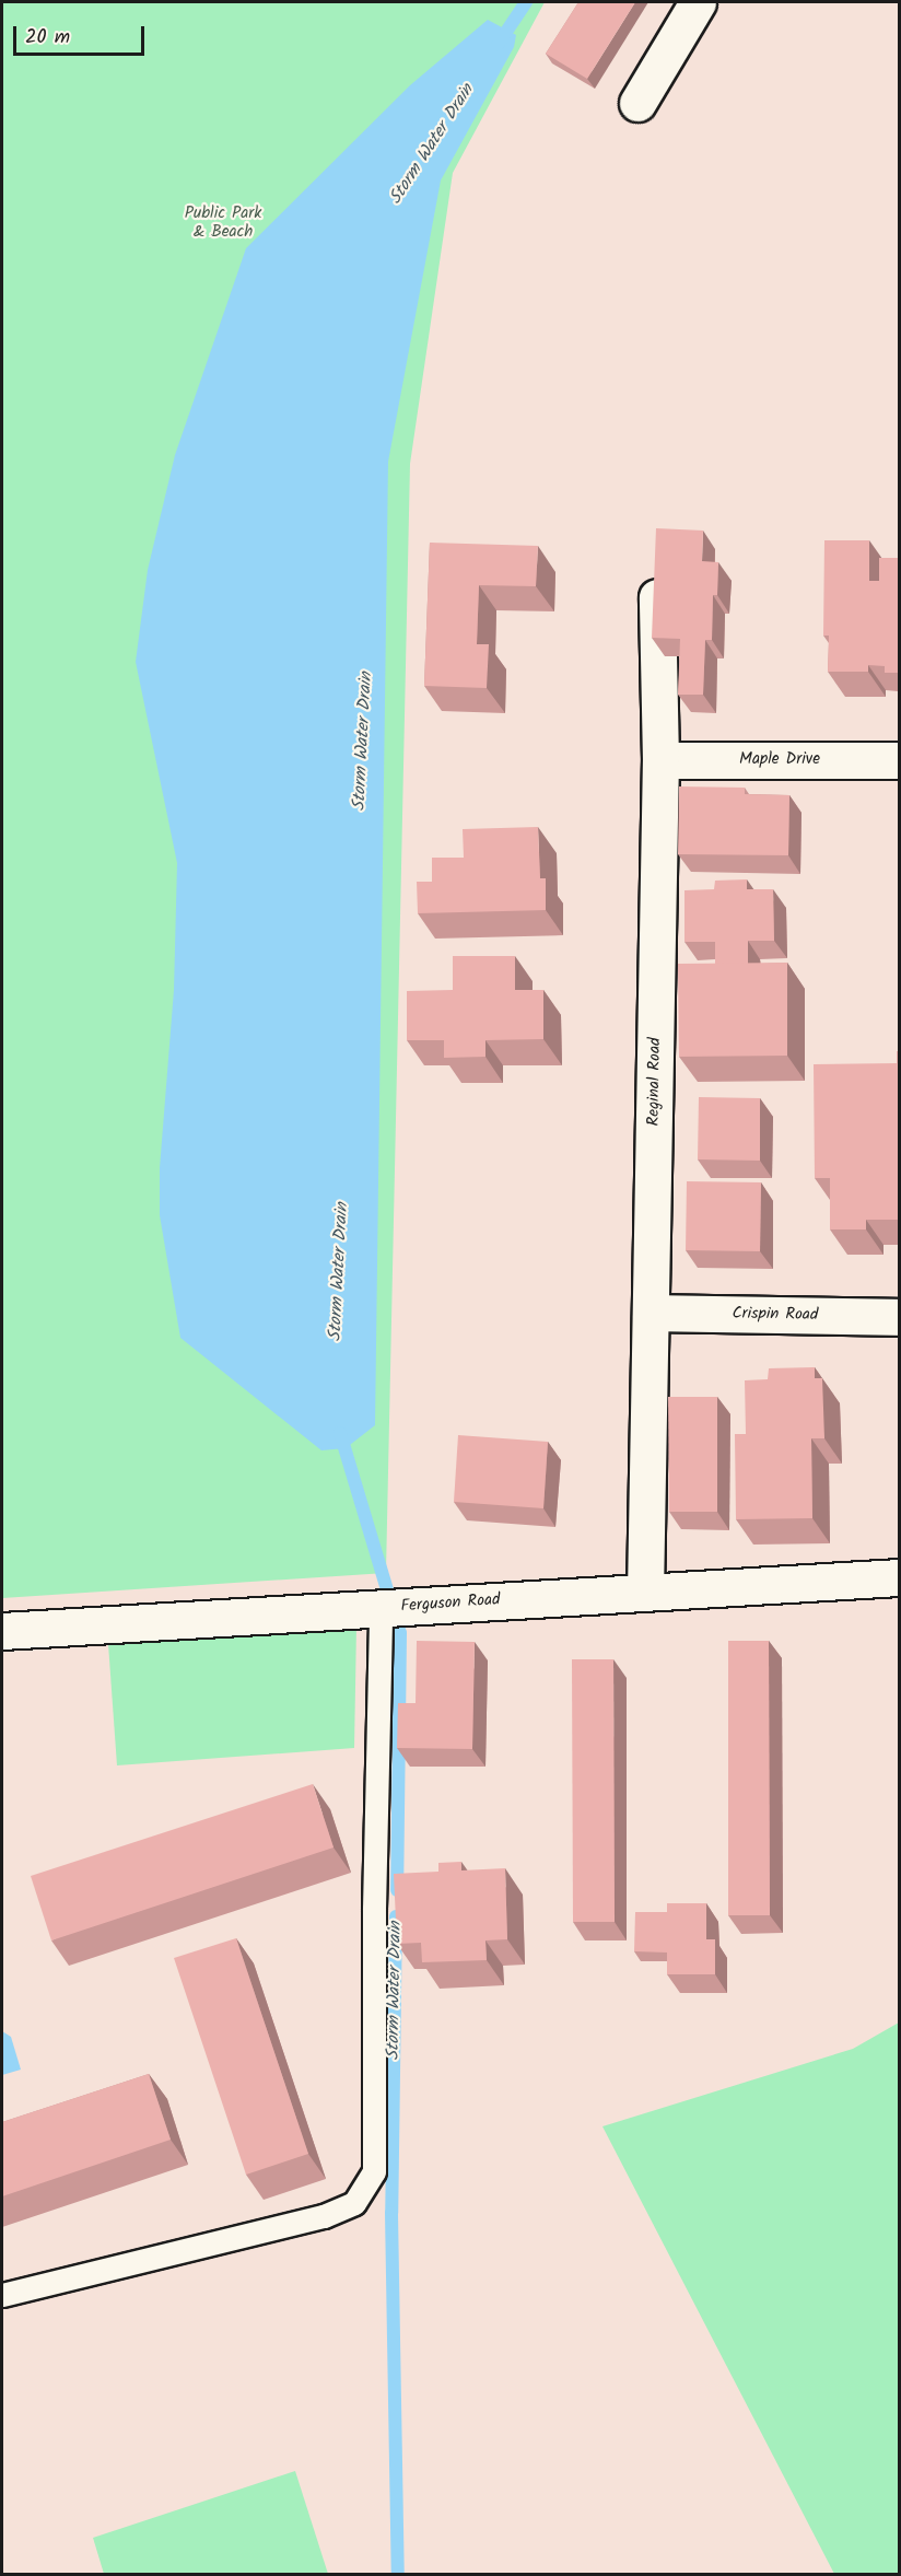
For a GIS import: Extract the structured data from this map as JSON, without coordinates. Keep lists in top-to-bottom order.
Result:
{
  "streets": {
    "street": [
      "Maple Drive",
      "Reginal Road",
      "Crispin Road",
      "Ferguson Road"
    ]
  },
  "crossings": [
    ["Maple Drive", "Reginal Road"],
    ["Reginal Road", "Crispin Road"],
    ["Reginal Road", "Ferguson Road"]
  ],
  "water": ["Storm Water Drain"],
  "parks": ["Public Park & Beach"],
  "scale_bar": "20 m"
}
